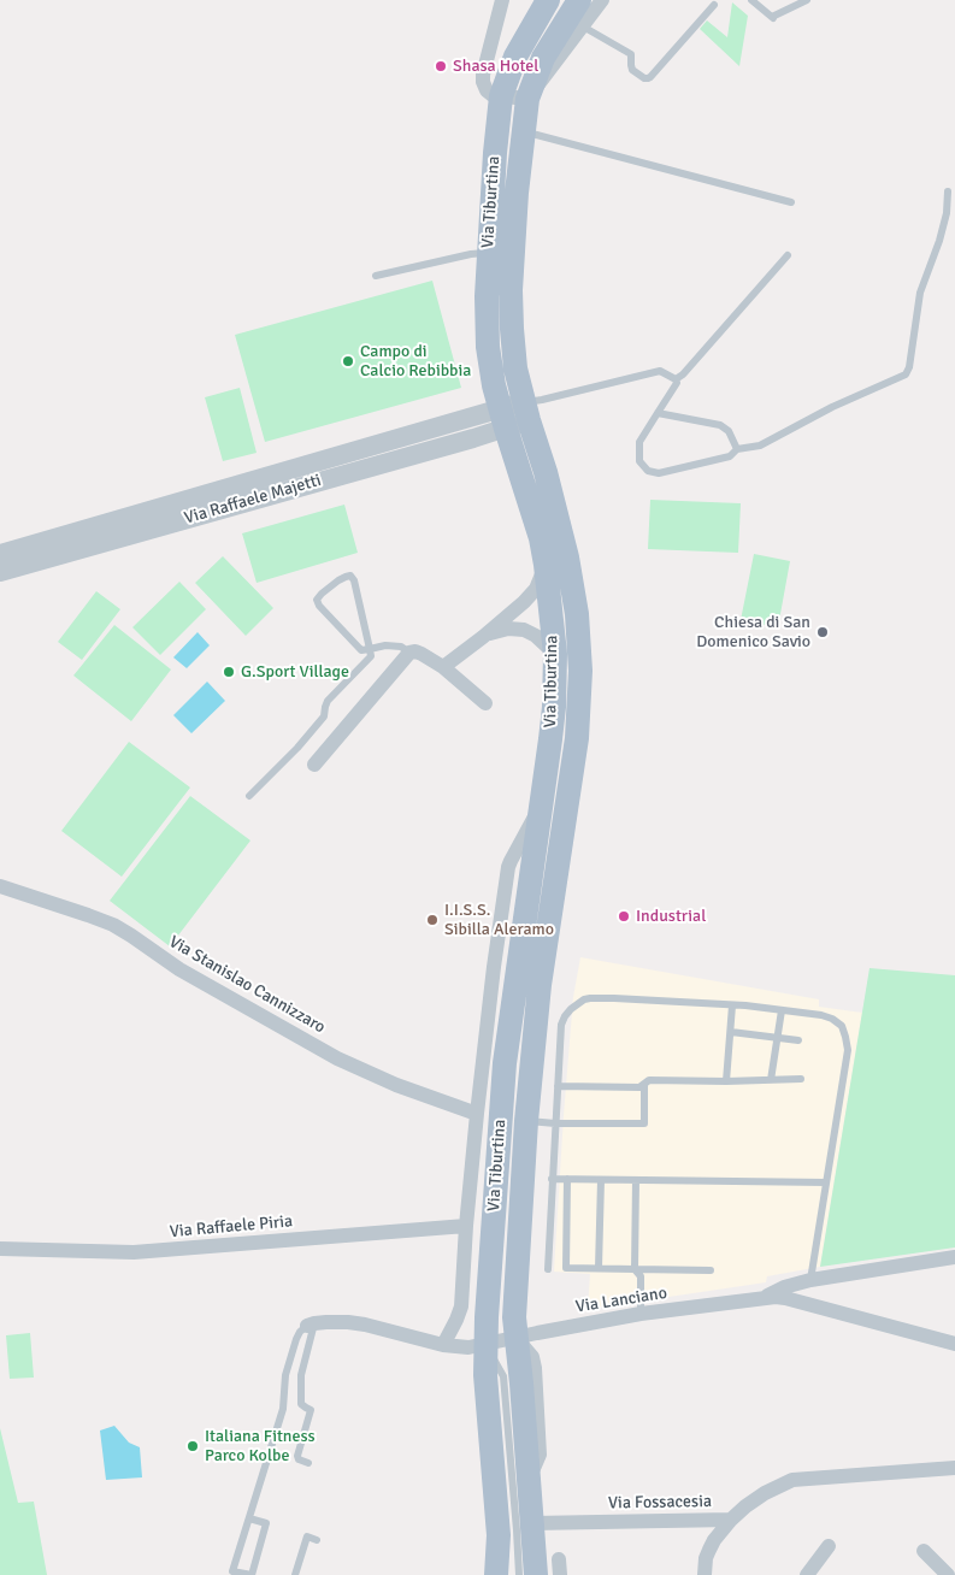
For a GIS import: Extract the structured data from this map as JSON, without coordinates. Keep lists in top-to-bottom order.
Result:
{
  "streets": {
    "main road": ["Via Tiburtina"],
    "street": [
      "Via Raffaele Majetti",
      "Via Stanislao Cannizzaro",
      "Via Raffaele Piria",
      "Via Lanciano",
      "Via Fossacesia"
    ]
  },
  "crossings": [
    ["Via Tiburtina", "Via Raffaele Majetti"],
    ["Via Tiburtina", "Via Stanislao Cannizzaro"],
    ["Via Tiburtina", "Via Raffaele Piria"],
    ["Via Tiburtina", "Via Lanciano"],
    ["Via Tiburtina", "Via Fossacesia"]
  ],
  "places": [
    "Shasa Hotel",
    "Campo di Calcio Rebibbia",
    "Chiesa di San Domenico Savio",
    "G.Sport Village",
    "Industrial",
    "I.I.S.S. Sibilla Aleramo",
    "Italiana Fitness Parco Kolbe"
  ]
}
